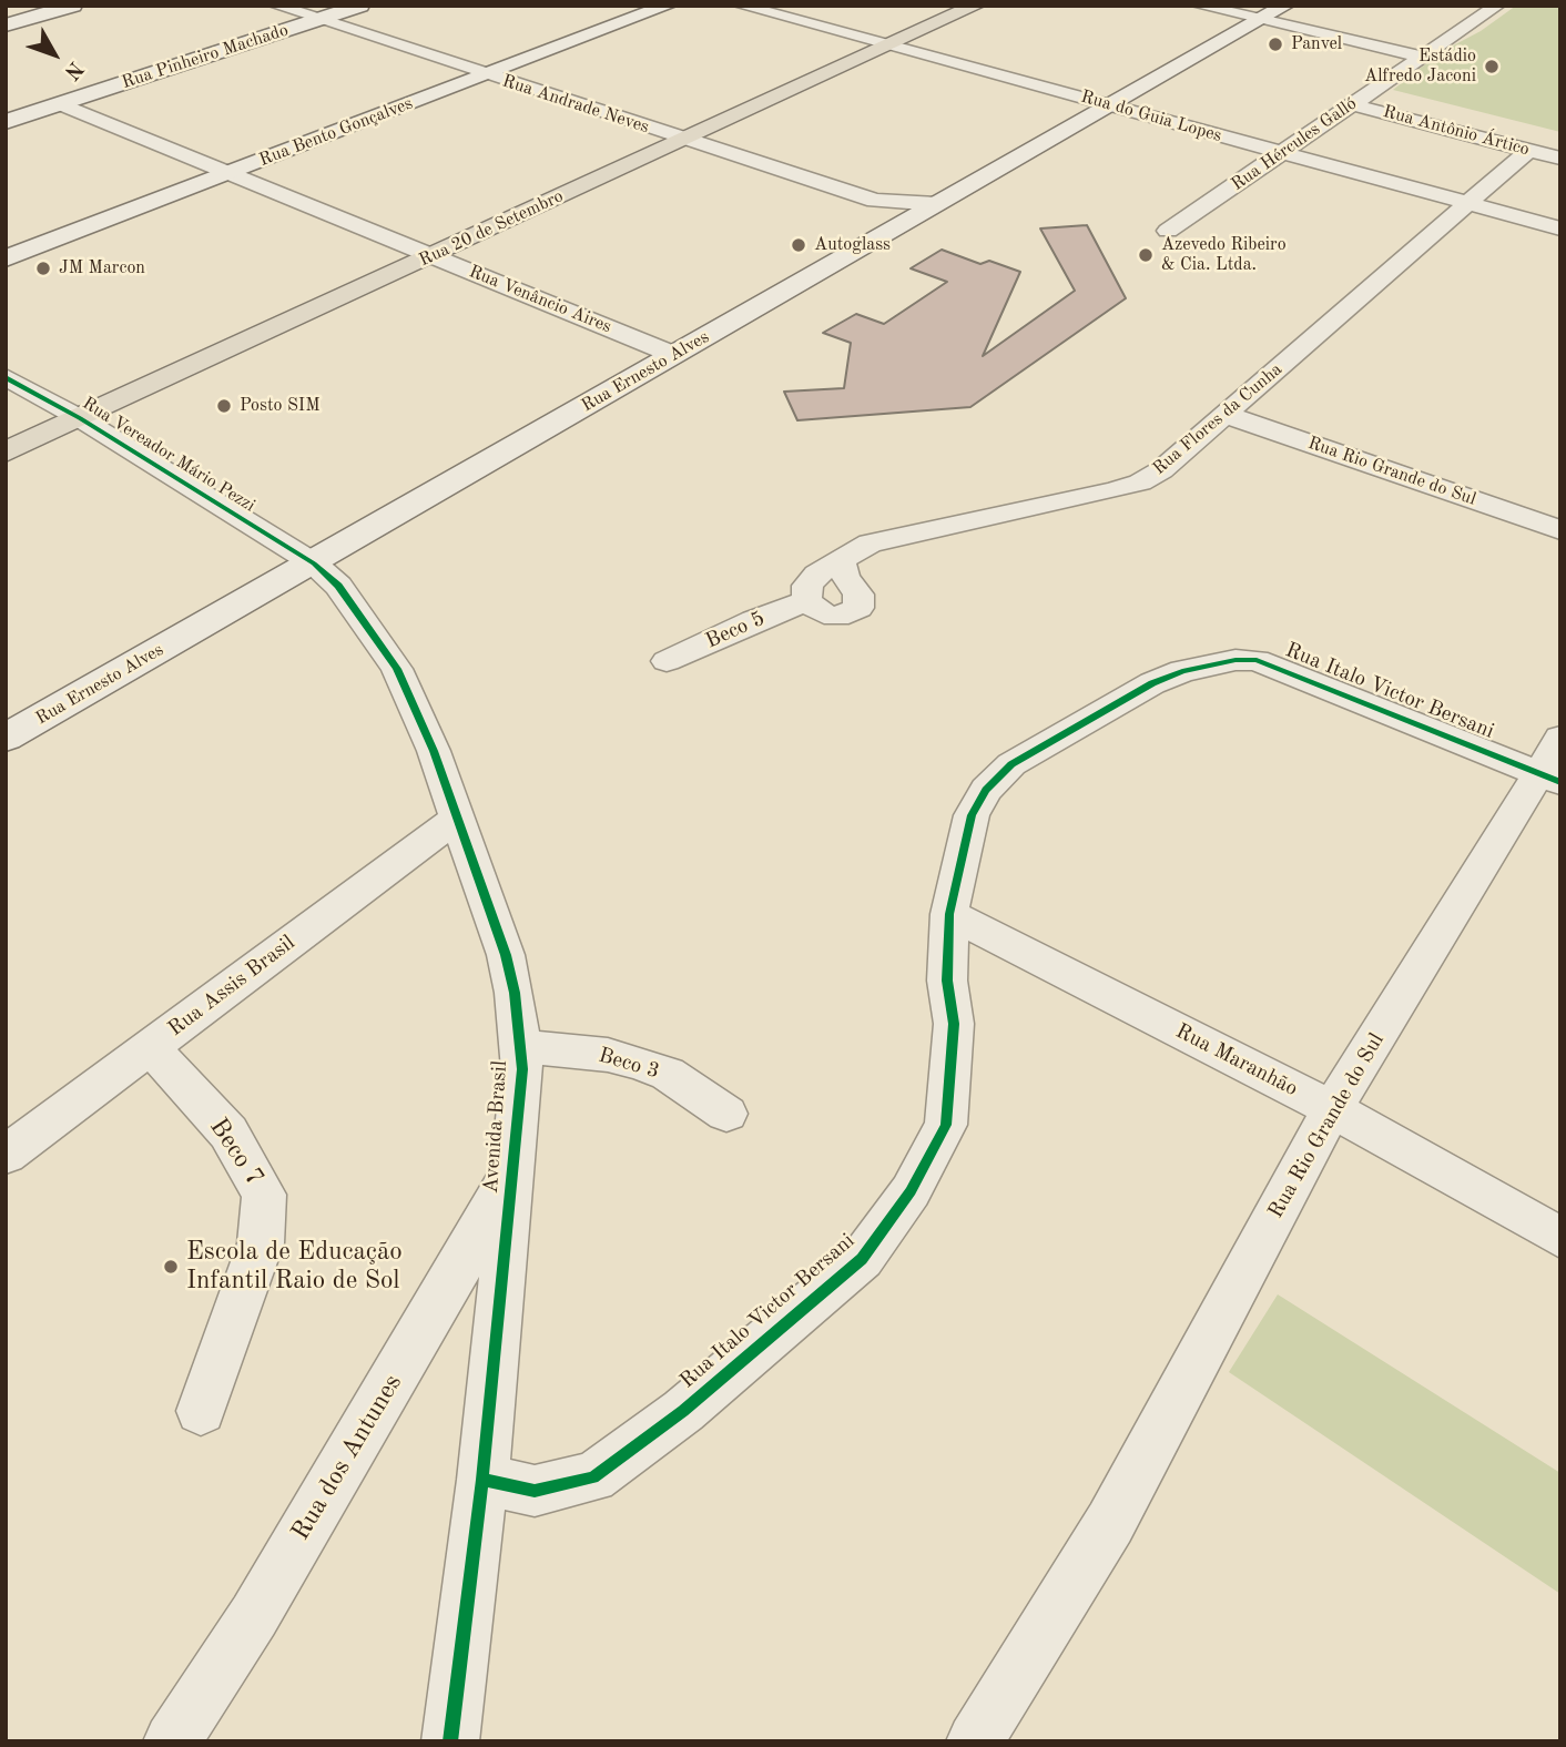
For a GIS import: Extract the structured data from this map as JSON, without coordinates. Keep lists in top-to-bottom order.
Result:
{
  "streets": {
    "main road": ["Rua 20 de Setembro"],
    "street": [
      "Rua Pinheiro Machado",
      "Rua Andrade Neves",
      "Rua do Guia Lopes",
      "Rua Antônio Ártico",
      "Rua Bento Gonçalves",
      "Rua Hércules Galló",
      "Rua Venâncio Aires",
      "Rua Ernesto Alves",
      "Rua Flores da Cunha",
      "Rua Vereador Mário Pezzi",
      "Rua Rio Grande do Sul",
      "Beco 5",
      "Rua Italo Victor Bersani",
      "Rua Assis Brasil",
      "Rua Maranhão",
      "Beco 3",
      "Avenida Brasil",
      "Beco 7",
      "Rua dos Antunes"
    ]
  },
  "crossings": [
    ["Rua Pinheiro Machado", "Rua Andrade Neves"],
    ["Rua Pinheiro Machado", "Rua Venâncio Aires"],
    ["Rua Andrade Neves", "Rua Bento Gonçalves"],
    ["Rua Andrade Neves", "Rua 20 de Setembro"],
    ["Rua Andrade Neves", "Rua Ernesto Alves"],
    ["Rua do Guia Lopes", "Rua Hércules Galló"],
    ["Rua do Guia Lopes", "Rua 20 de Setembro"],
    ["Rua do Guia Lopes", "Rua Ernesto Alves"],
    ["Rua do Guia Lopes", "Rua Flores da Cunha"],
    ["Rua Antônio Ártico", "Rua Hércules Galló"],
    ["Rua Antônio Ártico", "Rua Flores da Cunha"],
    ["Rua Bento Gonçalves", "Rua Venâncio Aires"],
    ["Rua 20 de Setembro", "Rua Venâncio Aires"],
    ["Rua 20 de Setembro", "Rua Vereador Mário Pezzi"],
    ["Rua Venâncio Aires", "Rua Ernesto Alves"],
    ["Rua Ernesto Alves", "Rua Vereador Mário Pezzi"],
    ["Rua Ernesto Alves", "Avenida Brasil"],
    ["Rua Flores da Cunha", "Rua Rio Grande do Sul"],
    ["Rua Flores da Cunha", "Beco 5"],
    ["Rua Vereador Mário Pezzi", "Avenida Brasil"],
    ["Rua Rio Grande do Sul", "Rua Italo Victor Bersani"],
    ["Rua Rio Grande do Sul", "Rua Maranhão"],
    ["Rua Italo Victor Bersani", "Rua Maranhão"],
    ["Rua Italo Victor Bersani", "Avenida Brasil"],
    ["Rua Assis Brasil", "Avenida Brasil"],
    ["Rua Assis Brasil", "Beco 7"],
    ["Beco 3", "Avenida Brasil"],
    ["Avenida Brasil", "Rua dos Antunes"]
  ],
  "places": [
    "Panvel",
    "Estádio Alfredo Jaconi",
    "Autoglass",
    "Azevedo Ribeiro & Cia. Ltda.",
    "JM Marcon",
    "Posto SIM",
    "Escola de Educação Infantil Raio de Sol"
  ],
  "north": "bottom right"
}
